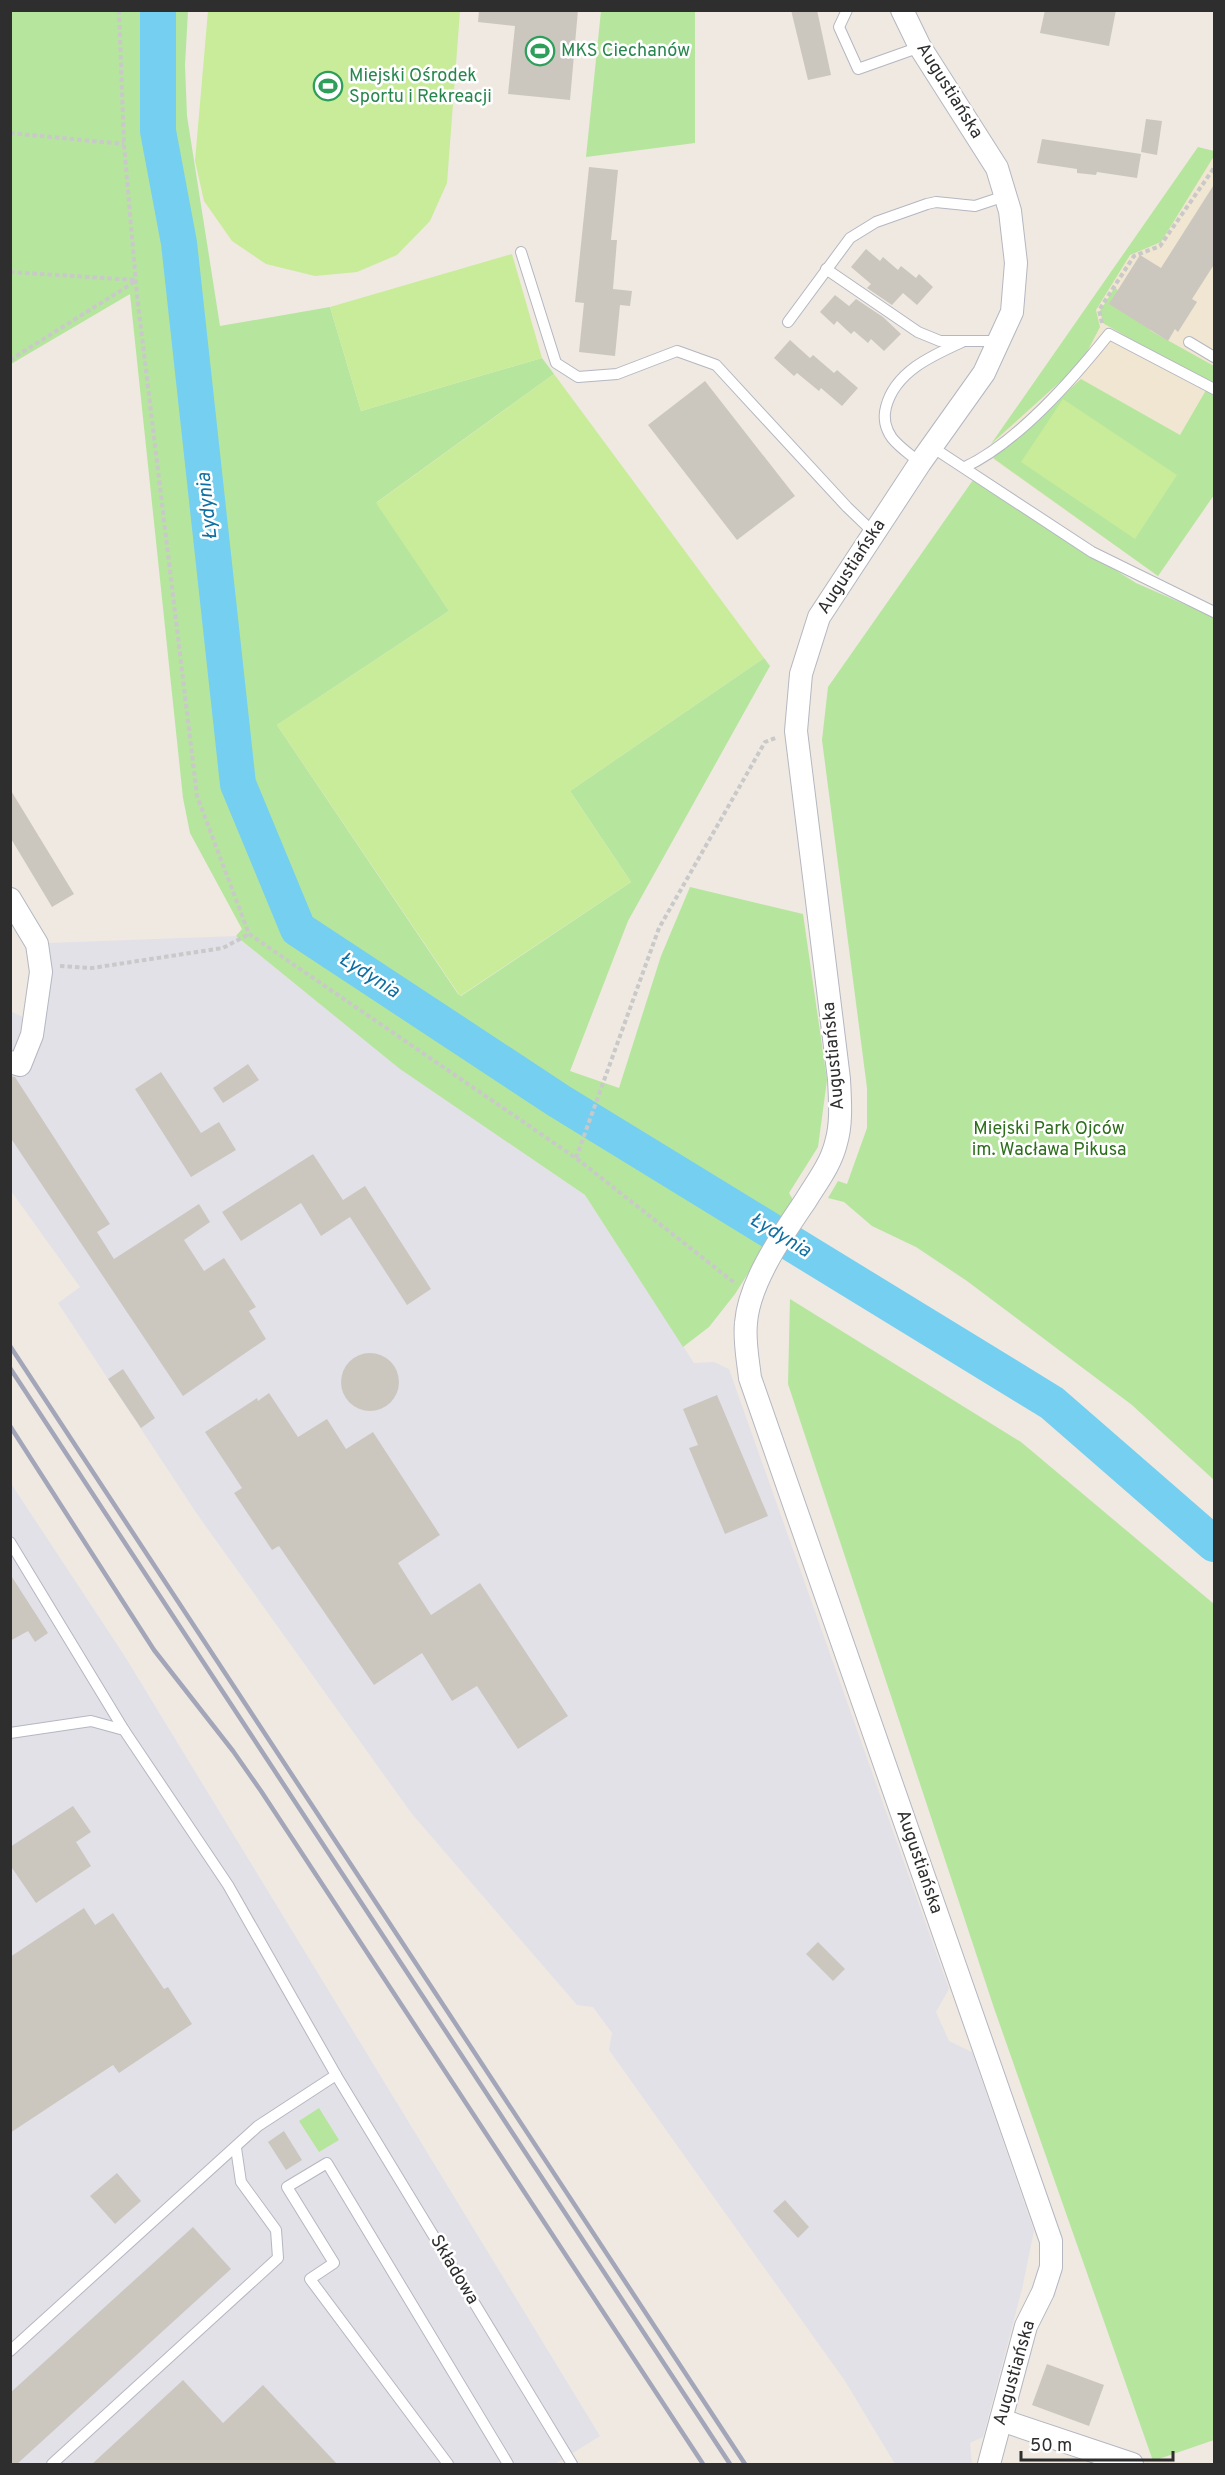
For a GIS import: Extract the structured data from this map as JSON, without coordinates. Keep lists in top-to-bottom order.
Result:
{
  "streets": {
    "street": ["Augustiańska"],
    "lane": ["Składowa"]
  },
  "water": ["Łydynia"],
  "parks": ["Miejski Park Ojców im. Wacława Pikusa"],
  "places": {
    "sports": ["MKS Ciechanów", "Miejski Ośrodek Sportu i Rekreacji"]
  },
  "scale_bar": "50 m"
}
